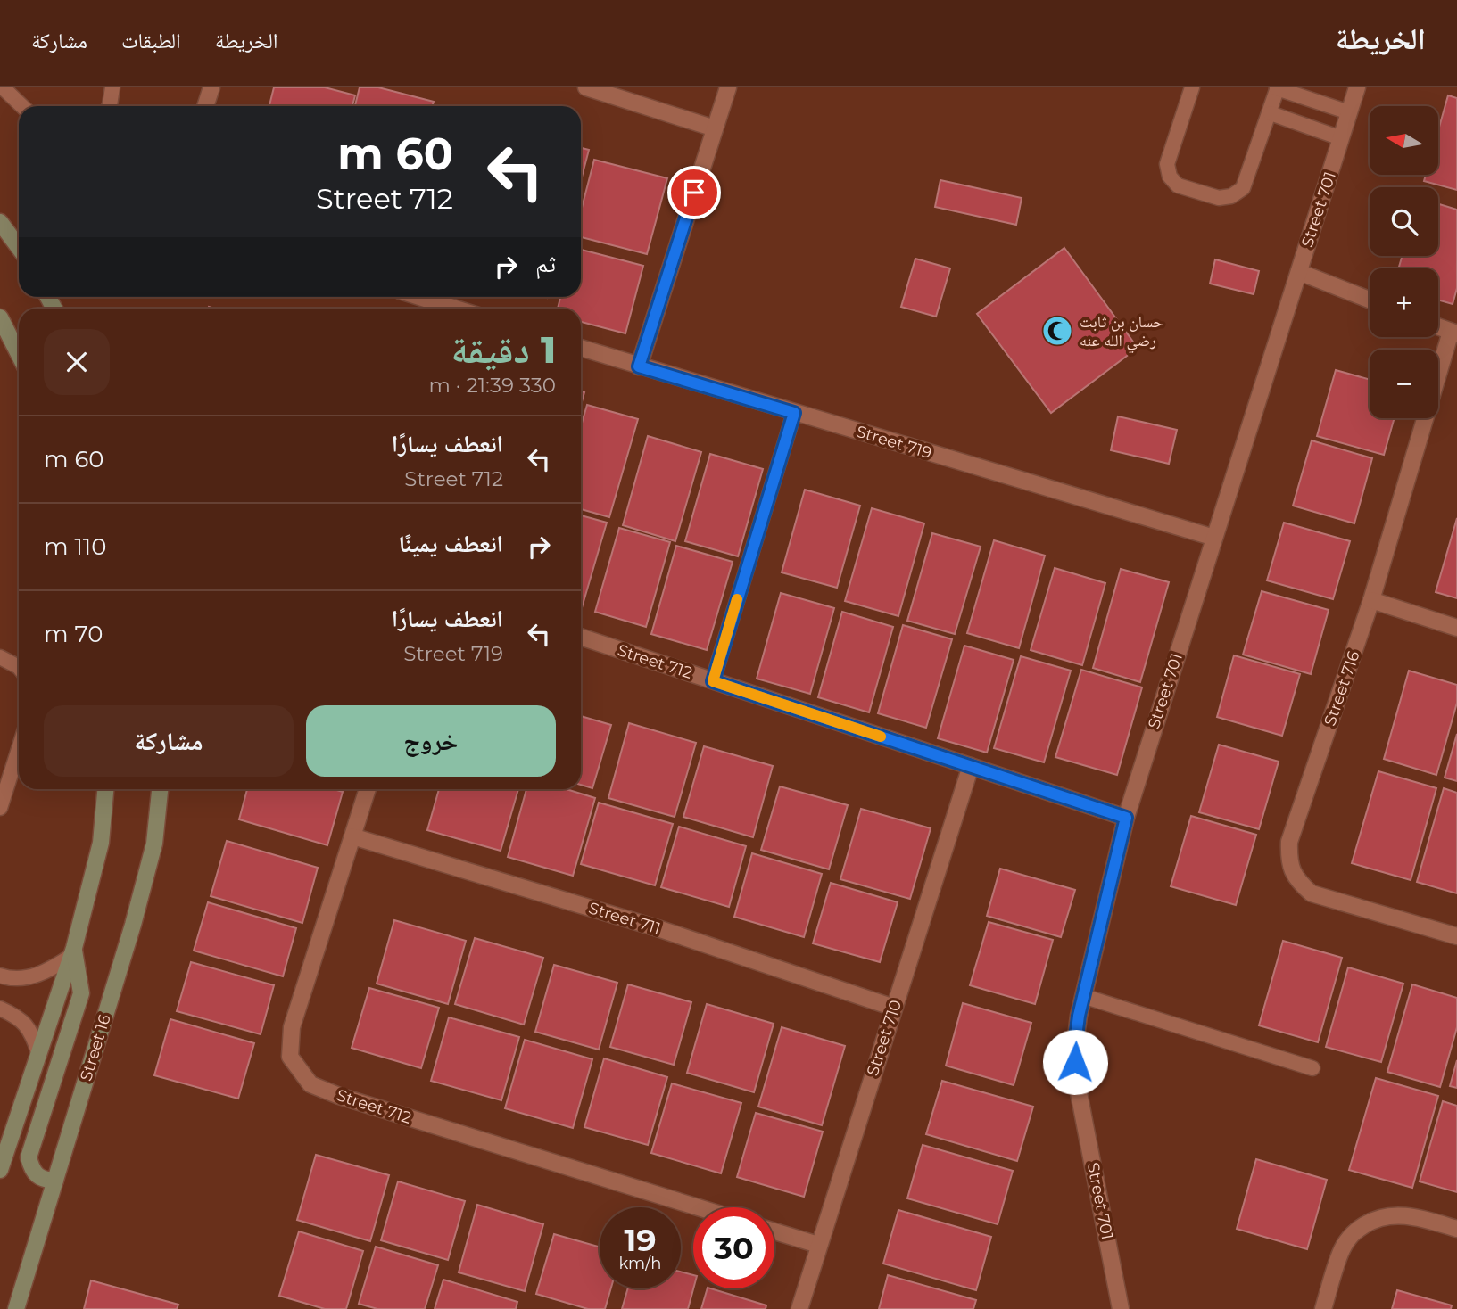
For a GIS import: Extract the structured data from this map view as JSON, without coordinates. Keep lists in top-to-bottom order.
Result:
{
  "streets": {
    "street": [
      "Street 701",
      "Street 719",
      "Street 712",
      "Street 716",
      "Street 711",
      "Street 710",
      "Street 16"
    ]
  },
  "crossings": [
    ["Street 701", "Street 719"],
    ["Street 701", "Street 712"],
    ["Street 712", "Street 711"],
    ["Street 712", "Street 710"],
    ["Street 711", "Street 710"]
  ],
  "places": {
    "mosque": ["حسان بن ثابت رضي الله عنه"]
  },
  "north": "left",
  "page": {
    "header": "الخريطة",
    "nav": ["الخريطة", "الطبقات", "مشاركة"],
    "map_buttons": ["+", "−"],
    "turn": ["60 m", "Street 712"],
    "then": "ثم",
    "heading": ["1 دقيقة", "330 m · 21:39"],
    "list": [
      {
        "name": "انعطف يسارًا",
        "note": "Street 712",
        "value": "60 m"
      },
      {
        "name": "انعطف يمينًا",
        "value": "110 m"
      },
      {
        "name": "انعطف يسارًا",
        "note": "Street 719",
        "value": "70 m"
      }
    ],
    "buttons": ["خروج", "مشاركة"],
    "speed": "19 km/h",
    "limit": "30"
  }
}
